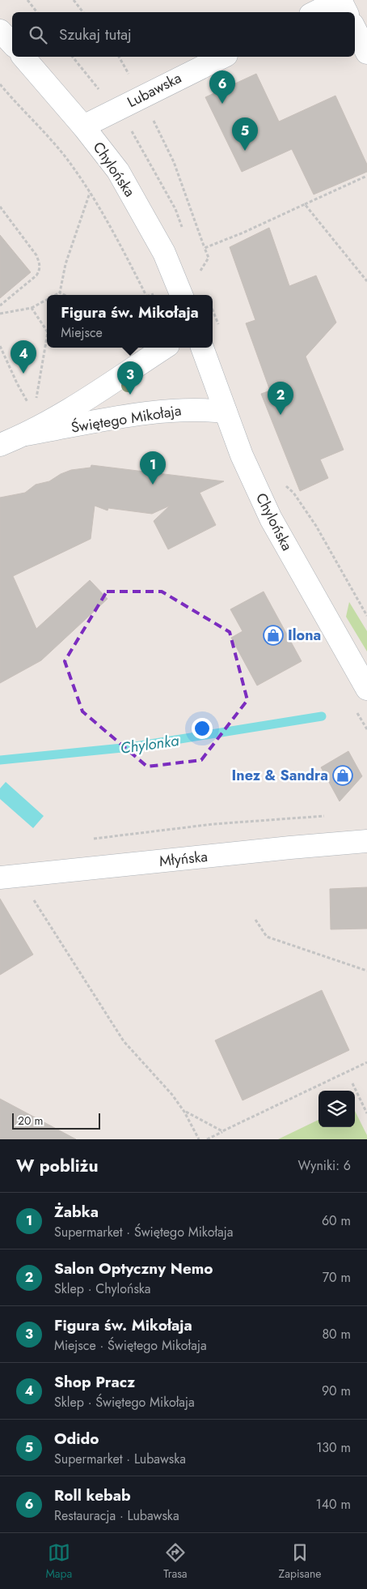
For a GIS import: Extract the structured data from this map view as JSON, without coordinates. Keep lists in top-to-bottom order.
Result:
{
  "streets": {
    "street": [
      "Lubawska",
      "Chylońska",
      "Świętego Mikołaja",
      "Młyńska"
    ]
  },
  "crossings": [
    ["Lubawska", "Chylońska"],
    ["Chylońska", "Świętego Mikołaja"]
  ],
  "water": ["Chylonka"],
  "places": {
    "shop": ["Ilona", "Inez & Sandra"]
  },
  "scale_bar": "20 m",
  "page": {
    "search": "Szukaj tutaj",
    "pins": [
      "6",
      "5",
      "4",
      "3",
      "2",
      "1"
    ],
    "popup": ["Figura św. Mikołaja", "Miejsce"],
    "scale": "20 m",
    "heading": ["W pobliżu", "Wyniki: 6"],
    "list": [
      {
        "mark": "1",
        "name": "Żabka",
        "note": "Supermarket · Świętego Mikołaja",
        "value": "60 m"
      },
      {
        "mark": "2",
        "name": "Salon Optyczny Nemo",
        "note": "Sklep · Chylońska",
        "value": "70 m"
      },
      {
        "mark": "3",
        "name": "Figura św. Mikołaja",
        "note": "Miejsce · Świętego Mikołaja",
        "value": "80 m"
      },
      {
        "mark": "4",
        "name": "Shop Pracz",
        "note": "Sklep · Świętego Mikołaja",
        "value": "90 m"
      },
      {
        "mark": "5",
        "name": "Odido",
        "note": "Supermarket · Lubawska",
        "value": "130 m"
      },
      {
        "mark": "6",
        "name": "Roll kebab",
        "note": "Restauracja · Lubawska",
        "value": "140 m"
      }
    ],
    "nav": ["Mapa", "Trasa", "Zapisane"]
  }
}
